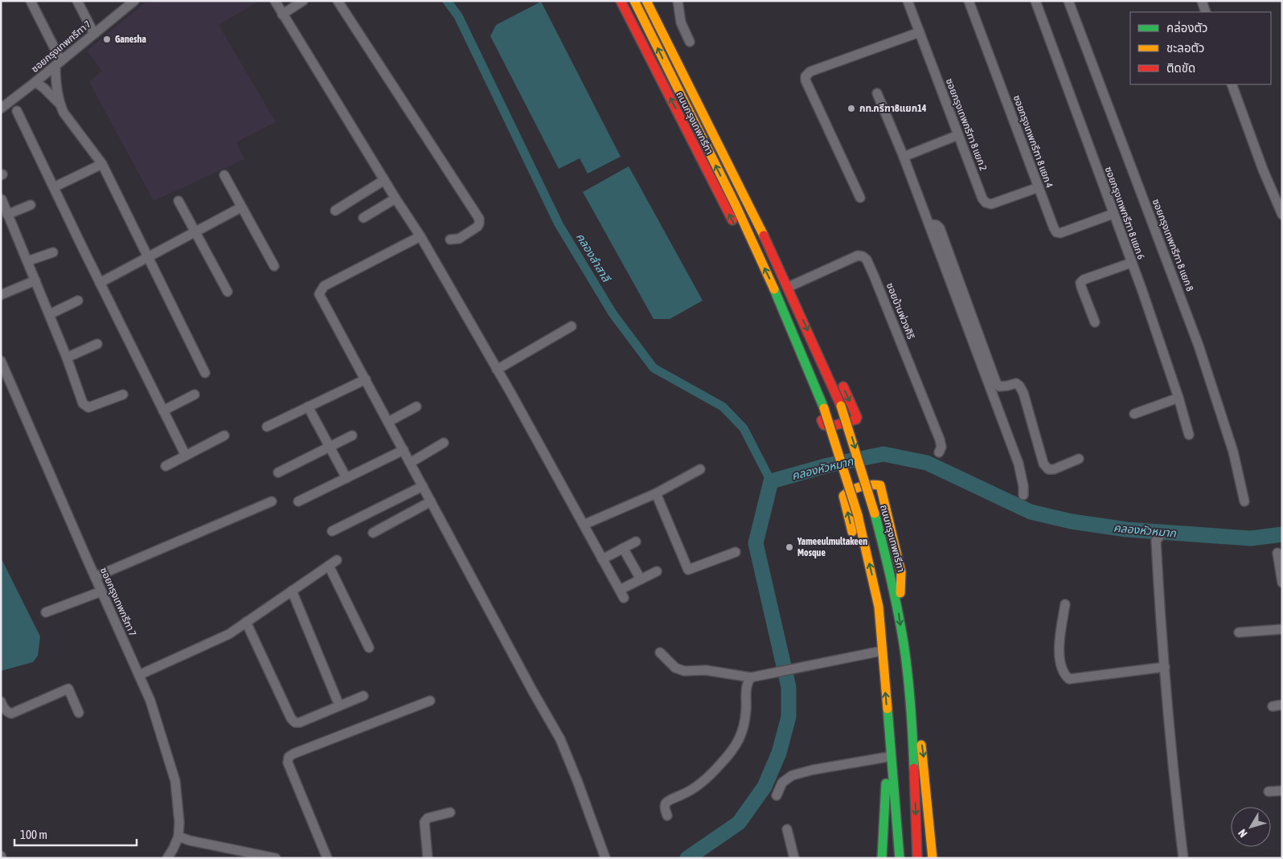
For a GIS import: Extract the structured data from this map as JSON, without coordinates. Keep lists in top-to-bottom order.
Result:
{
  "streets": {
    "main road": ["ถนนกรุงเทพกรีฑา"],
    "street": [
      "ซอยกรุงเทพกรีฑา 7",
      "ซอยกรุงเทพกรีฑา 8 แยก 2",
      "ซอยกรุงเทพกรีฑา 8 แยก 4",
      "ซอยกรุงเทพกรีฑา 8 แยก 6",
      "ซอยกรุงเทพกรีฑา 8 แยก 8",
      "ซอยบ้านพ่วงศิริ"
    ]
  },
  "crossings": [
    ["ถนนกรุงเทพกรีฑา", "ซอยบ้านพ่วงศิริ"],
    ["ซอยกรุงเทพกรีฑา 8 แยก 2", "ซอยกรุงเทพกรีฑา 8 แยก 4"],
    ["ซอยกรุงเทพกรีฑา 8 แยก 4", "ซอยกรุงเทพกรีฑา 8 แยก 6"]
  ],
  "water": ["คลองลำสาลี", "คลองหัวหมาก"],
  "places": ["Ganesha", "กท.กรีฑา8แยก14", "Yameeulmultakeen Mosque"],
  "legend": ["คล่องตัว", "ชะลอตัว", "ติดขัด"],
  "scale_bar": "100 m",
  "north": "bottom left"
}
